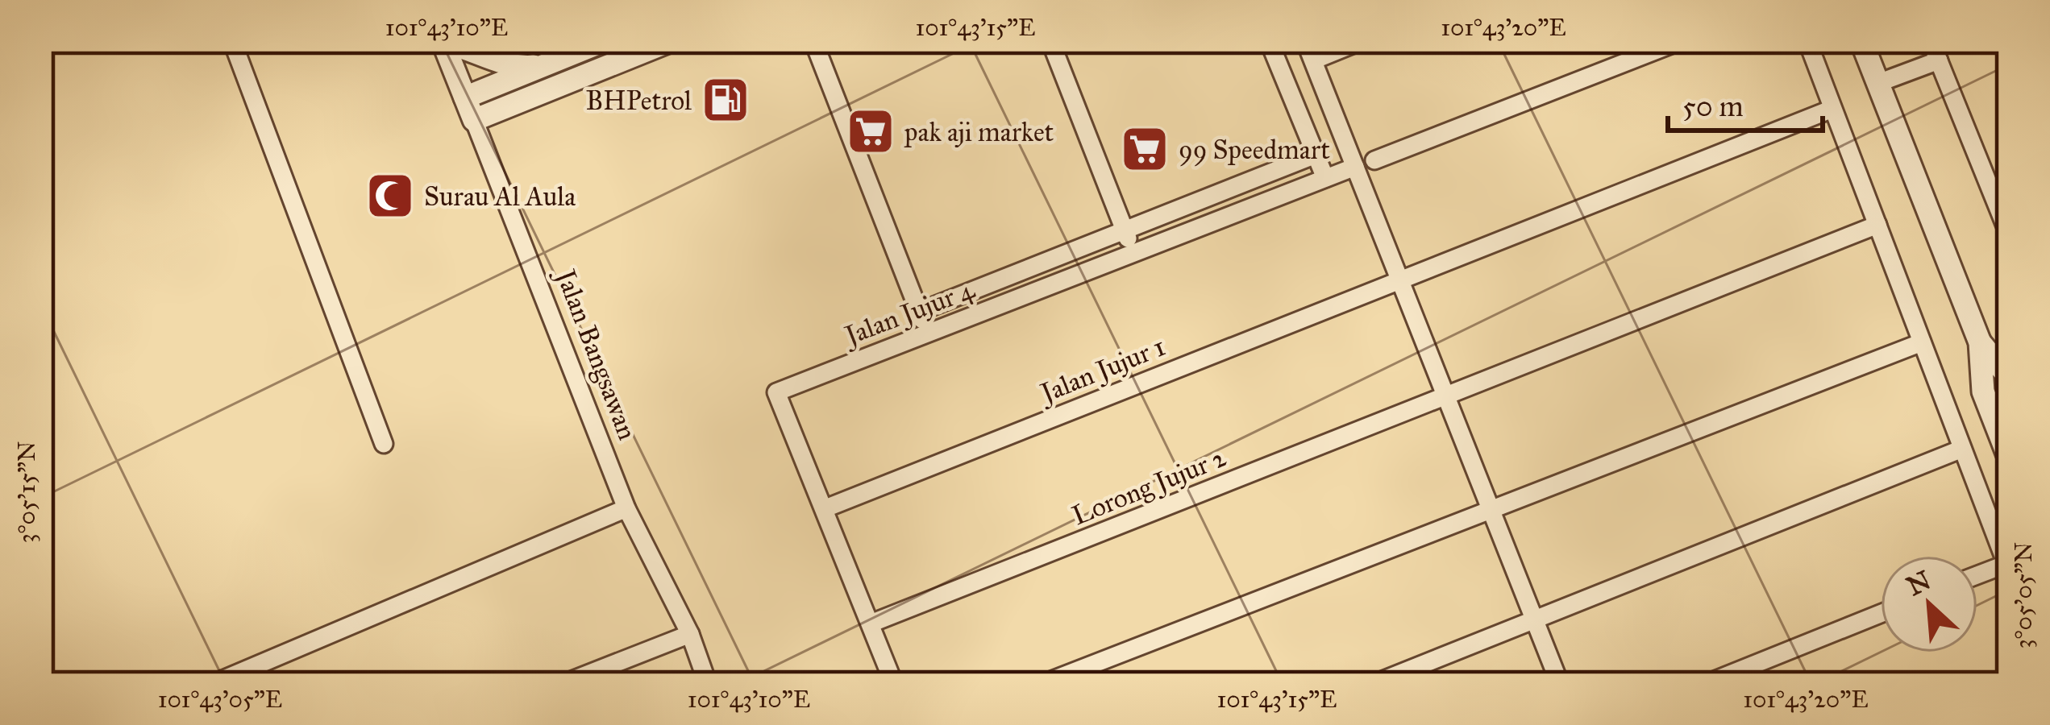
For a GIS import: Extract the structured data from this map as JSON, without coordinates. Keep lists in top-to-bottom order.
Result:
{
  "streets": {
    "street": [
      "Jalan Jujur 4",
      "Jalan Bangsawan",
      "Jalan Jujur 1",
      "Lorong Jujur 2"
    ]
  },
  "crossings": [
    ["Jalan Jujur 4", "Jalan Jujur 1"],
    ["Jalan Jujur 4", "Lorong Jujur 2"]
  ],
  "places": {
    "fuel station": ["BHPetrol"],
    "supermarket": ["pak aji market", "99 Speedmart"],
    "mosque": ["Surau Al Aula"]
  },
  "scale_bar": "50 m",
  "north": "top left",
  "coordinates": [
    "101°43'10\"E",
    "101°43'15\"E",
    "101°43'20\"E",
    "3°05'15\"N",
    "3°05'05\"N",
    "101°43'05\"E"
  ]
}
